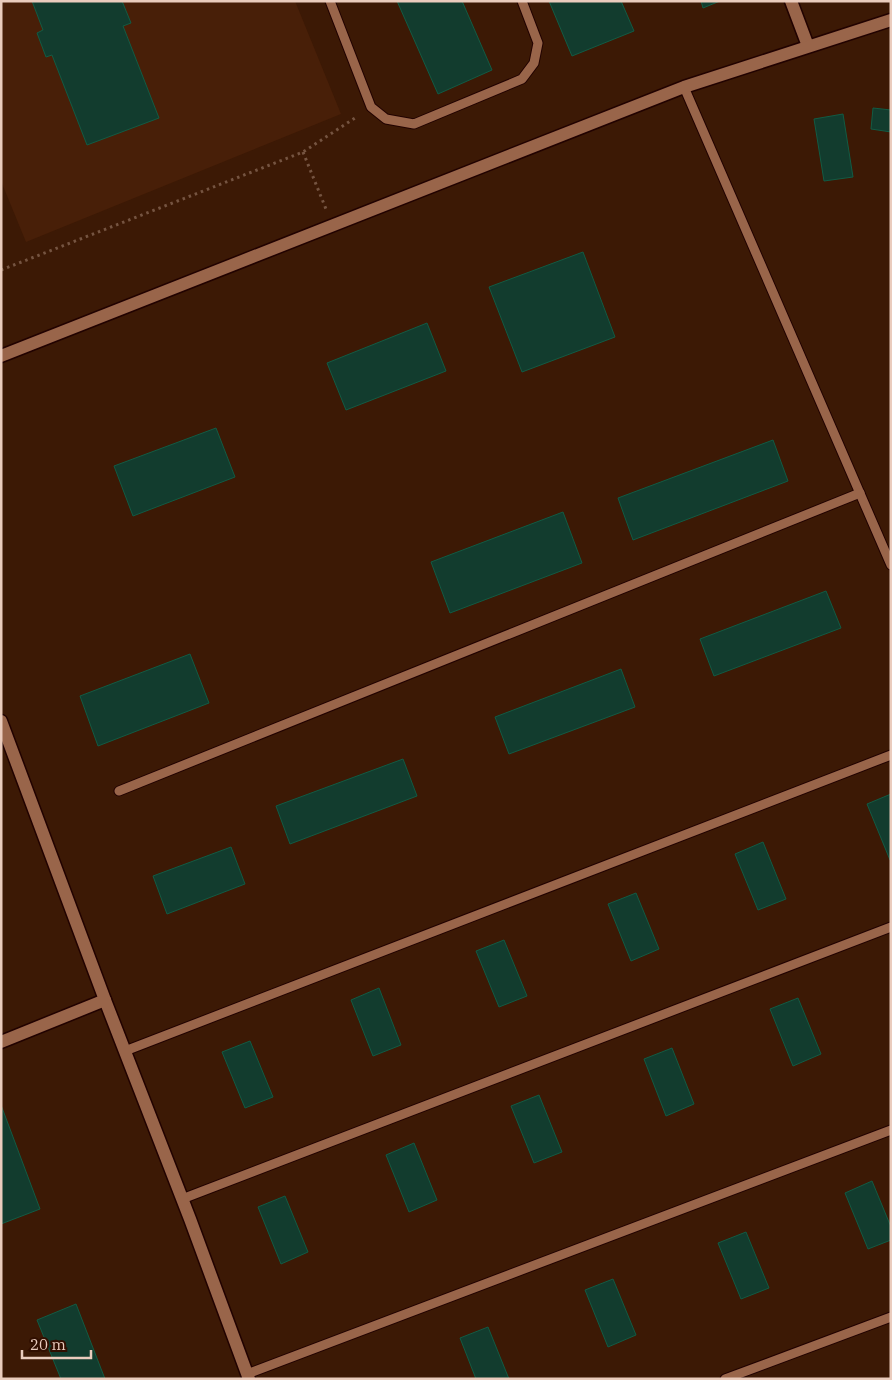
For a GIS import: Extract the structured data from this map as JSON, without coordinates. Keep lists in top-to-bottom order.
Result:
{
  "scale_bar": "20 m"
}
